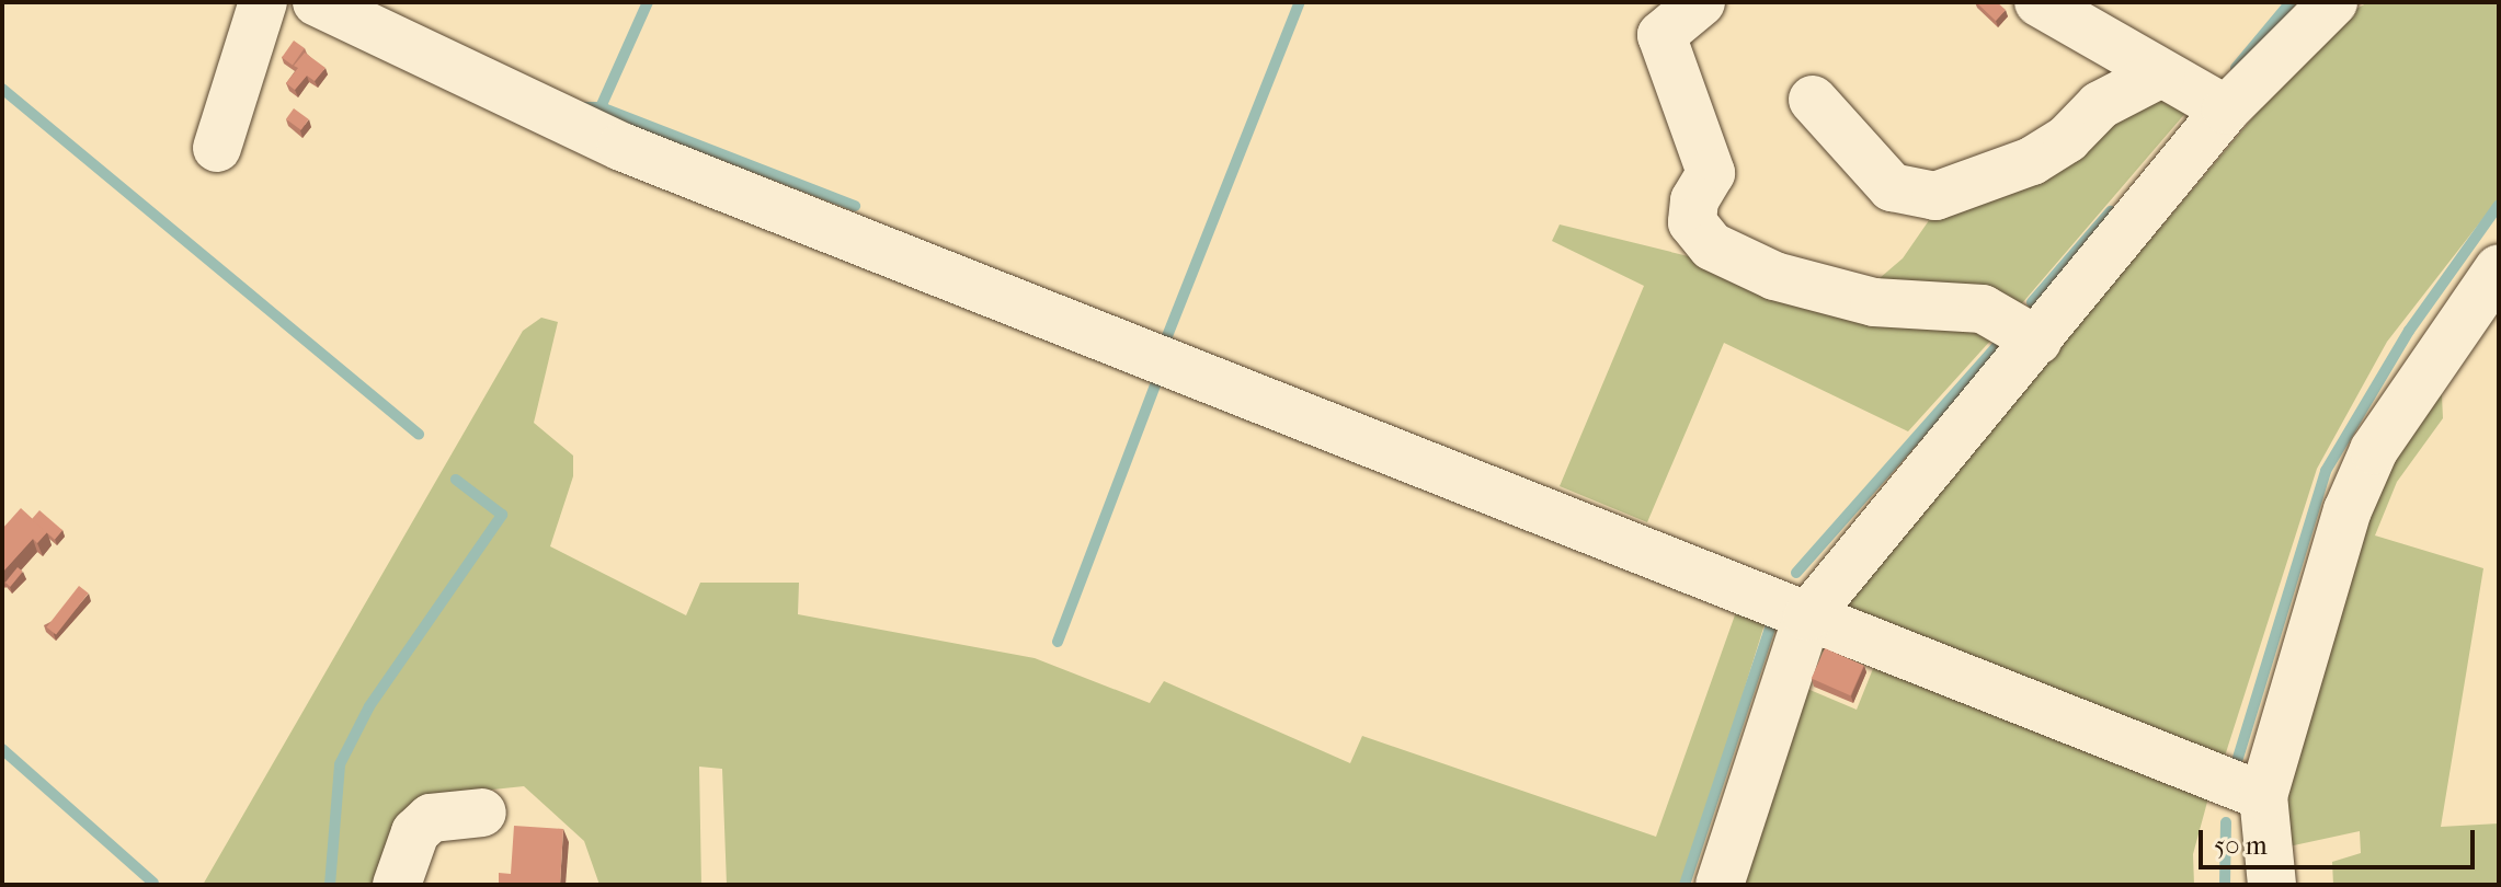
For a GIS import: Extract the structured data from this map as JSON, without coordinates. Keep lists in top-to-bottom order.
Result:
{
  "scale_bar": "50 m"
}
